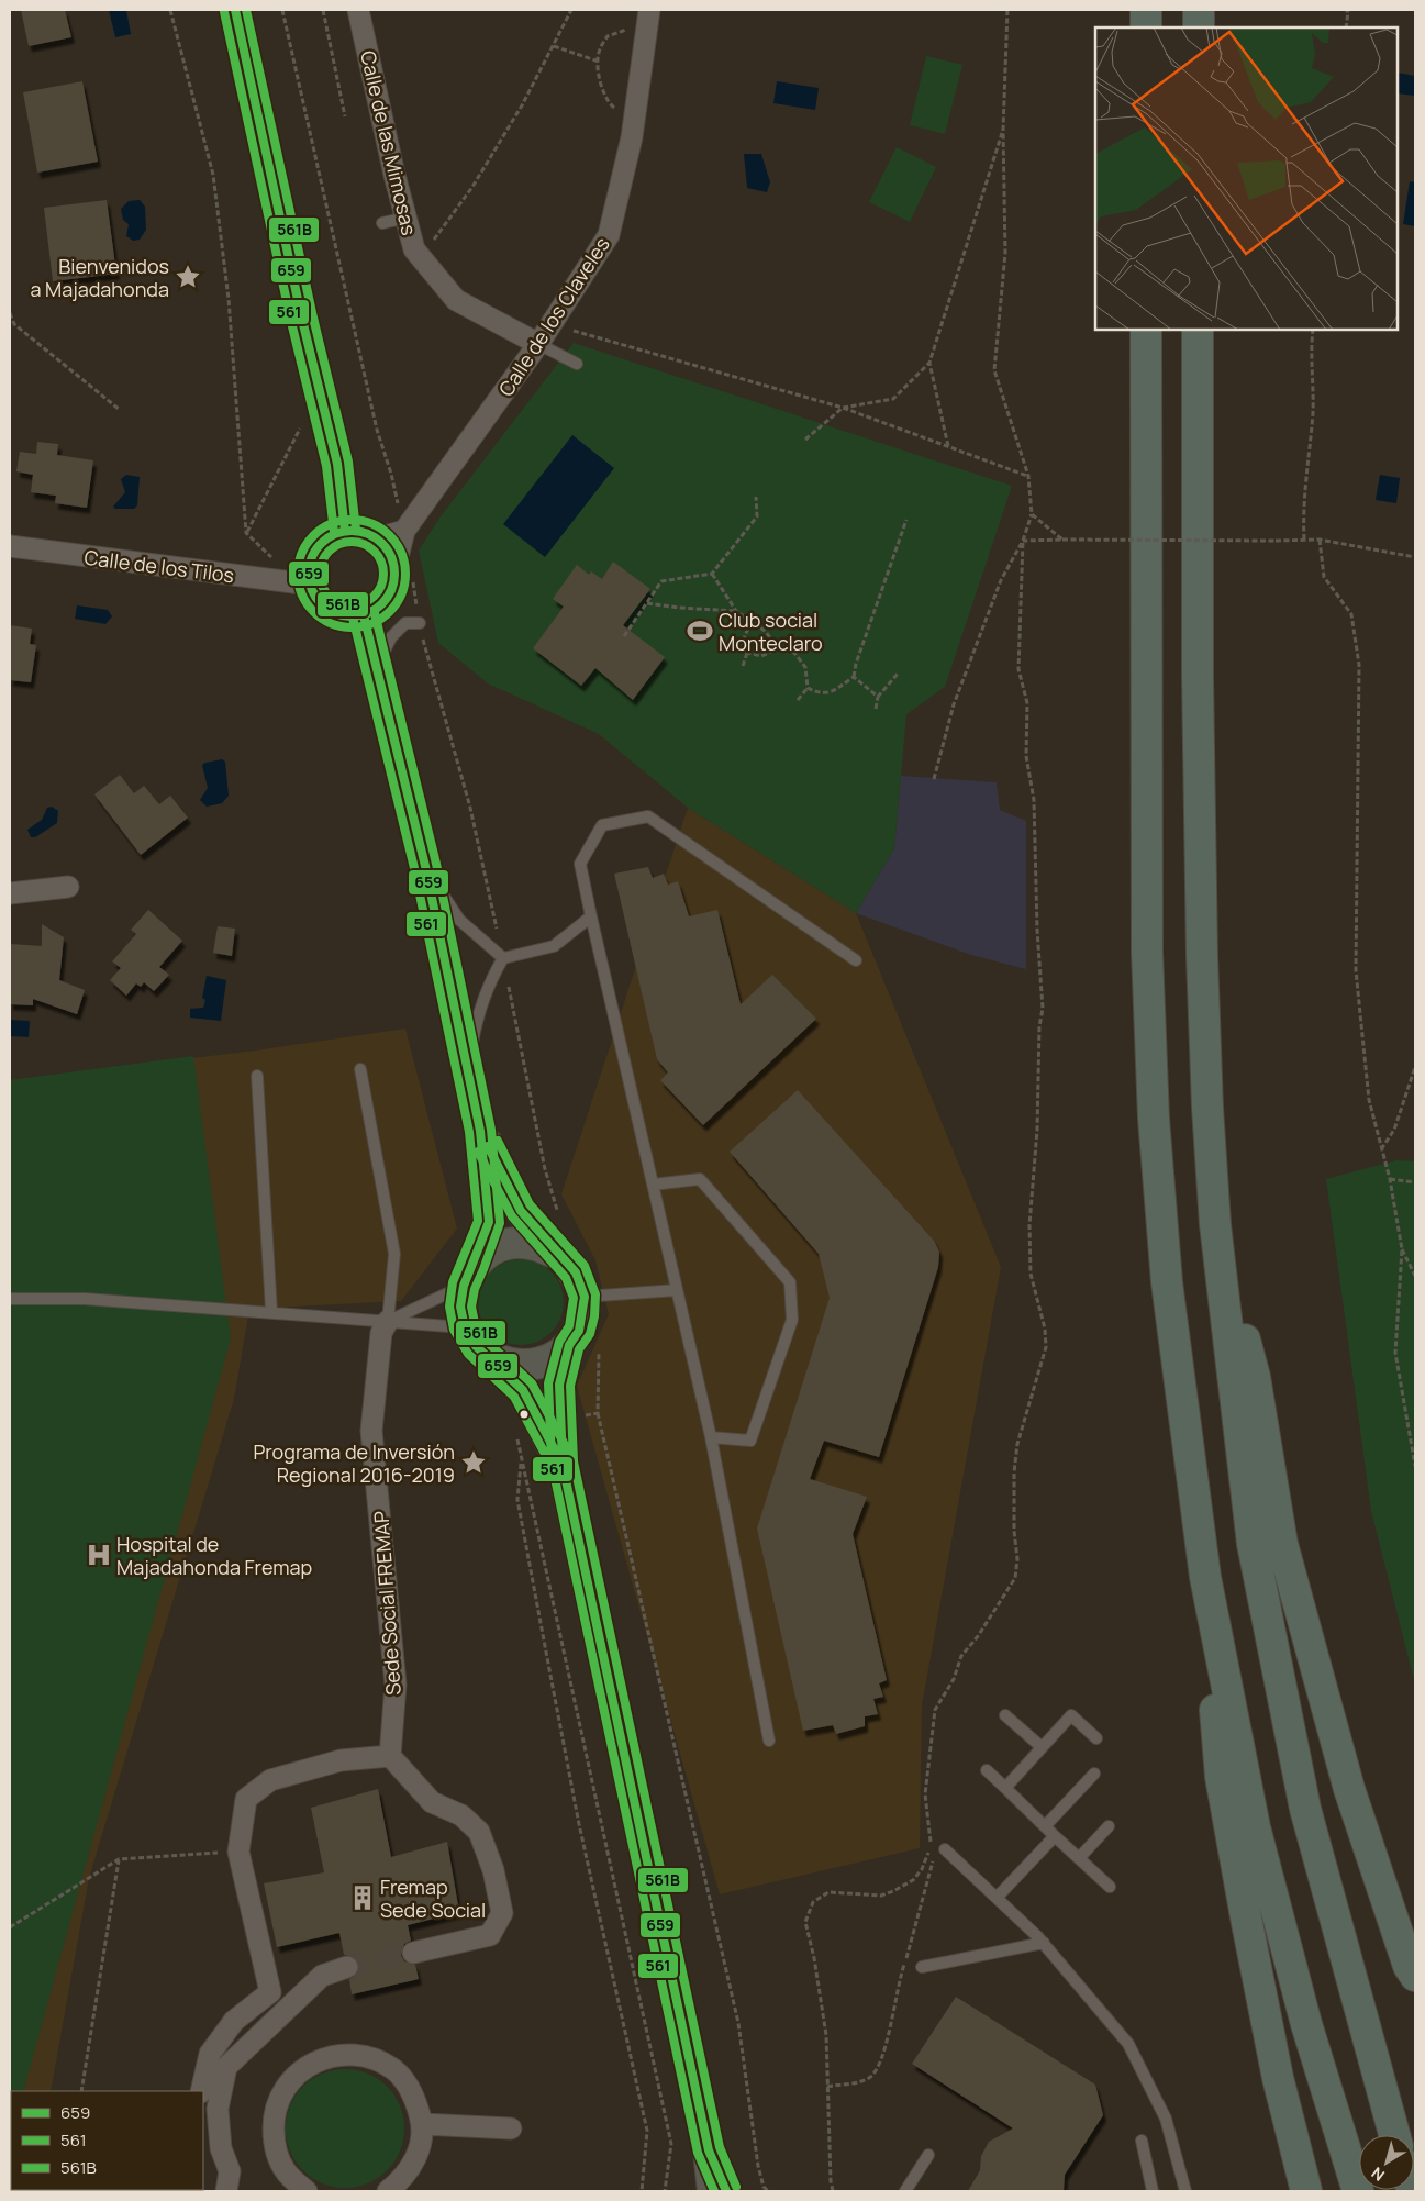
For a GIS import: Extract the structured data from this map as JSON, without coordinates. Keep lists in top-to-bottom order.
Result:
{
  "streets": {
    "street": [
      "Calle de las Mimosas",
      "Calle de los Claveles",
      "Calle de los Tilos",
      "Sede Social FREMAP"
    ]
  },
  "crossings": [
    ["Calle de las Mimosas", "Calle de los Claveles"],
    ["Calle de los Claveles", "Calle de los Tilos"]
  ],
  "places": {
    "place": ["Bienvenidos a Majadahonda", "Programa de Inversión Regional 2016-2019"],
    "sports": ["Club social Monteclaro"],
    "hospital": ["Hospital de Majadahonda Fremap"],
    "building": ["Fremap Sede Social"]
  },
  "lines": ["transit line 659", "transit line 561B", "transit line 561"],
  "legend": ["659", "561", "561B"],
  "north": "bottom left"
}
